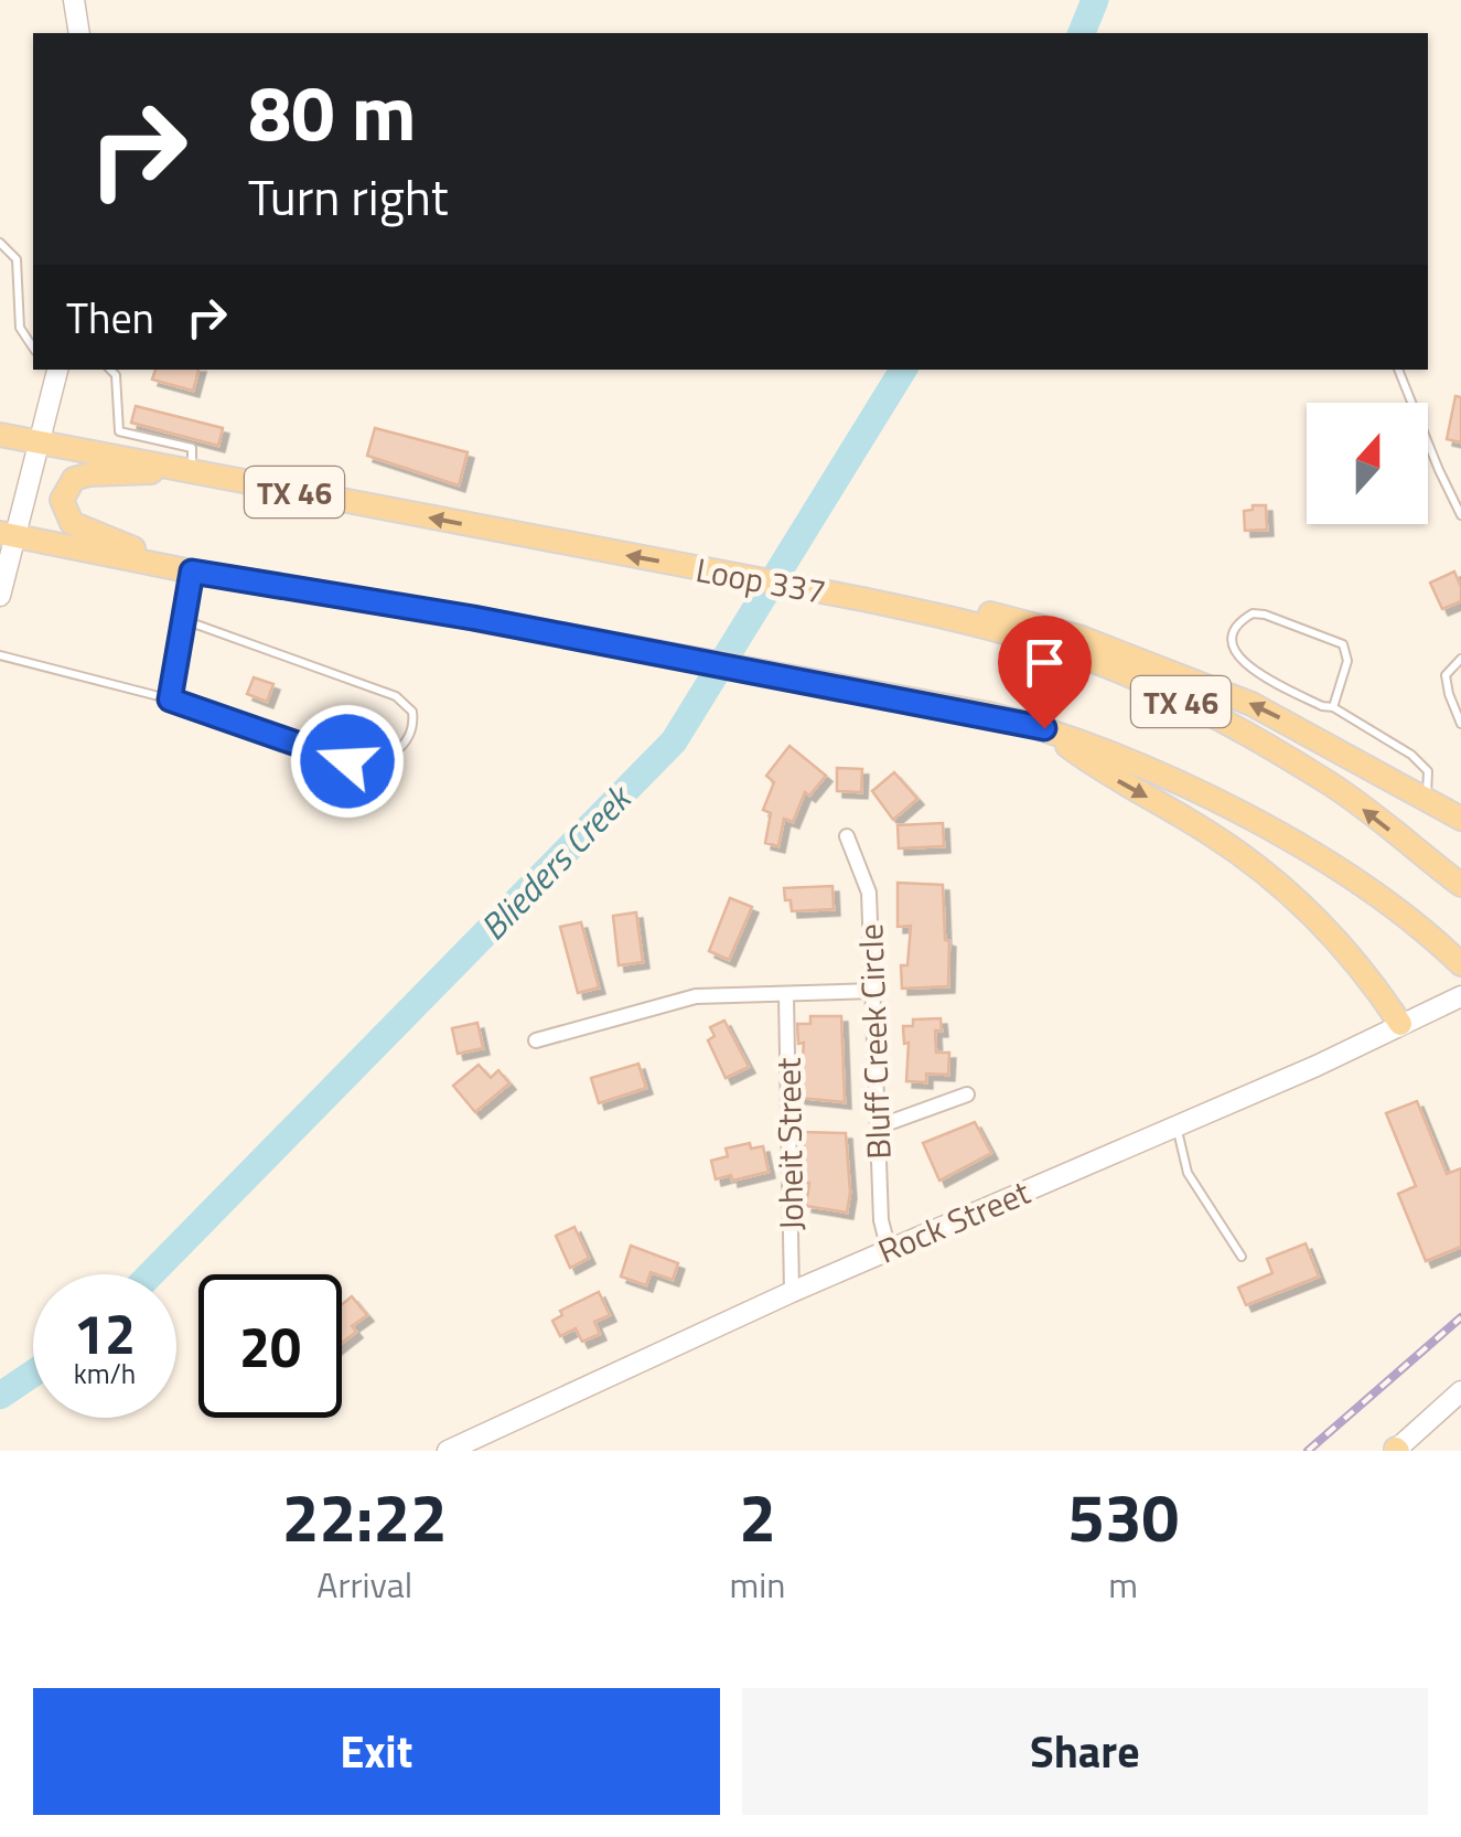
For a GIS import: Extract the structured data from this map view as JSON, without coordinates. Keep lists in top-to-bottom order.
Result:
{
  "streets": {
    "main road": ["TX 46", "Loop 337"],
    "street": ["Bluff Creek Circle", "Joheit Street", "Rock Street"]
  },
  "crossings": [
    ["Bluff Creek Circle", "Rock Street"],
    ["Joheit Street", "Rock Street"]
  ],
  "water": ["Blieders Creek"],
  "north": "top",
  "page": {
    "turn": ["80 m", "Turn right"],
    "then": "Then",
    "speed": "12 km/h",
    "limit": "20",
    "eta": [
      "22:22",
      "Arrival",
      "2",
      "min",
      "530",
      "m"
    ],
    "buttons": ["Exit", "Share"]
  }
}
